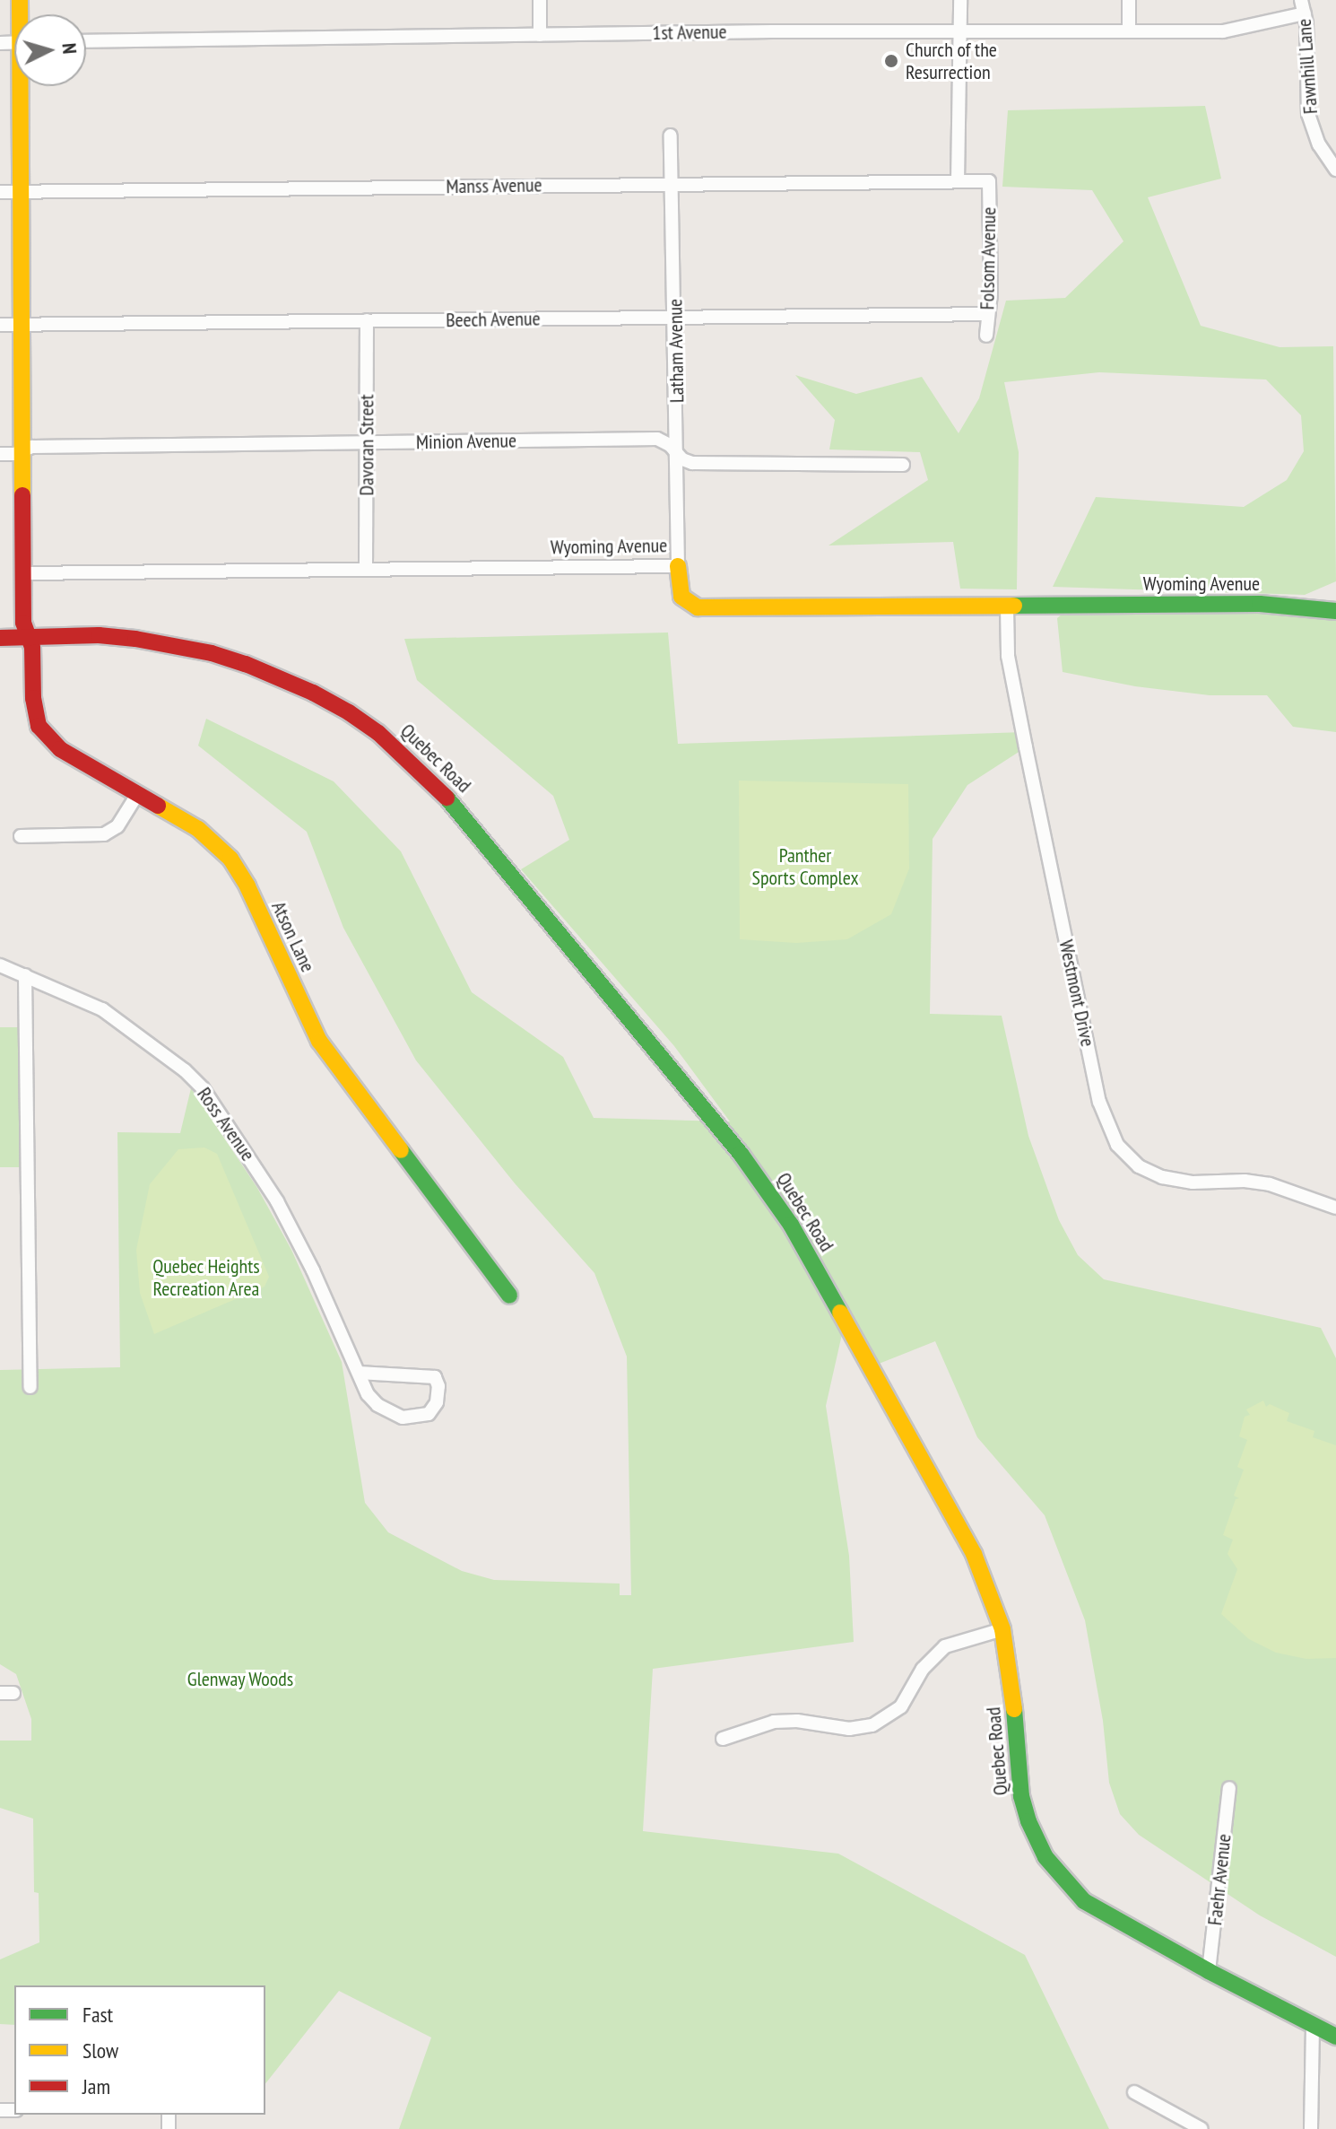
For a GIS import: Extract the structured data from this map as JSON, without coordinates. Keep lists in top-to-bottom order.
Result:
{
  "streets": {
    "street": [
      "1st Avenue",
      "Fawnhill Lane",
      "Manss Avenue",
      "Folsom Avenue",
      "Beech Avenue",
      "Latham Avenue",
      "Minion Avenue",
      "Davoran Street",
      "Wyoming Avenue",
      "Quebec Road",
      "Atson Lane",
      "Westmont Drive",
      "Ross Avenue",
      "Faehr Avenue"
    ]
  },
  "crossings": [
    ["1st Avenue", "Fawnhill Lane"],
    ["Manss Avenue", "Folsom Avenue"],
    ["Manss Avenue", "Latham Avenue"],
    ["Manss Avenue", "Atson Lane"],
    ["Folsom Avenue", "Beech Avenue"],
    ["Beech Avenue", "Latham Avenue"],
    ["Beech Avenue", "Davoran Street"],
    ["Beech Avenue", "Atson Lane"],
    ["Latham Avenue", "Minion Avenue"],
    ["Latham Avenue", "Wyoming Avenue"],
    ["Minion Avenue", "Davoran Street"],
    ["Minion Avenue", "Atson Lane"],
    ["Davoran Street", "Wyoming Avenue"],
    ["Wyoming Avenue", "Atson Lane"],
    ["Wyoming Avenue", "Westmont Drive"],
    ["Quebec Road", "Atson Lane"],
    ["Quebec Road", "Faehr Avenue"]
  ],
  "parks": ["Panther Sports Complex", "Quebec Heights Recreation Area", "Glenway Woods"],
  "places": ["Church of the Resurrection"],
  "legend": ["Fast", "Slow", "Jam"],
  "north": "right"
}
